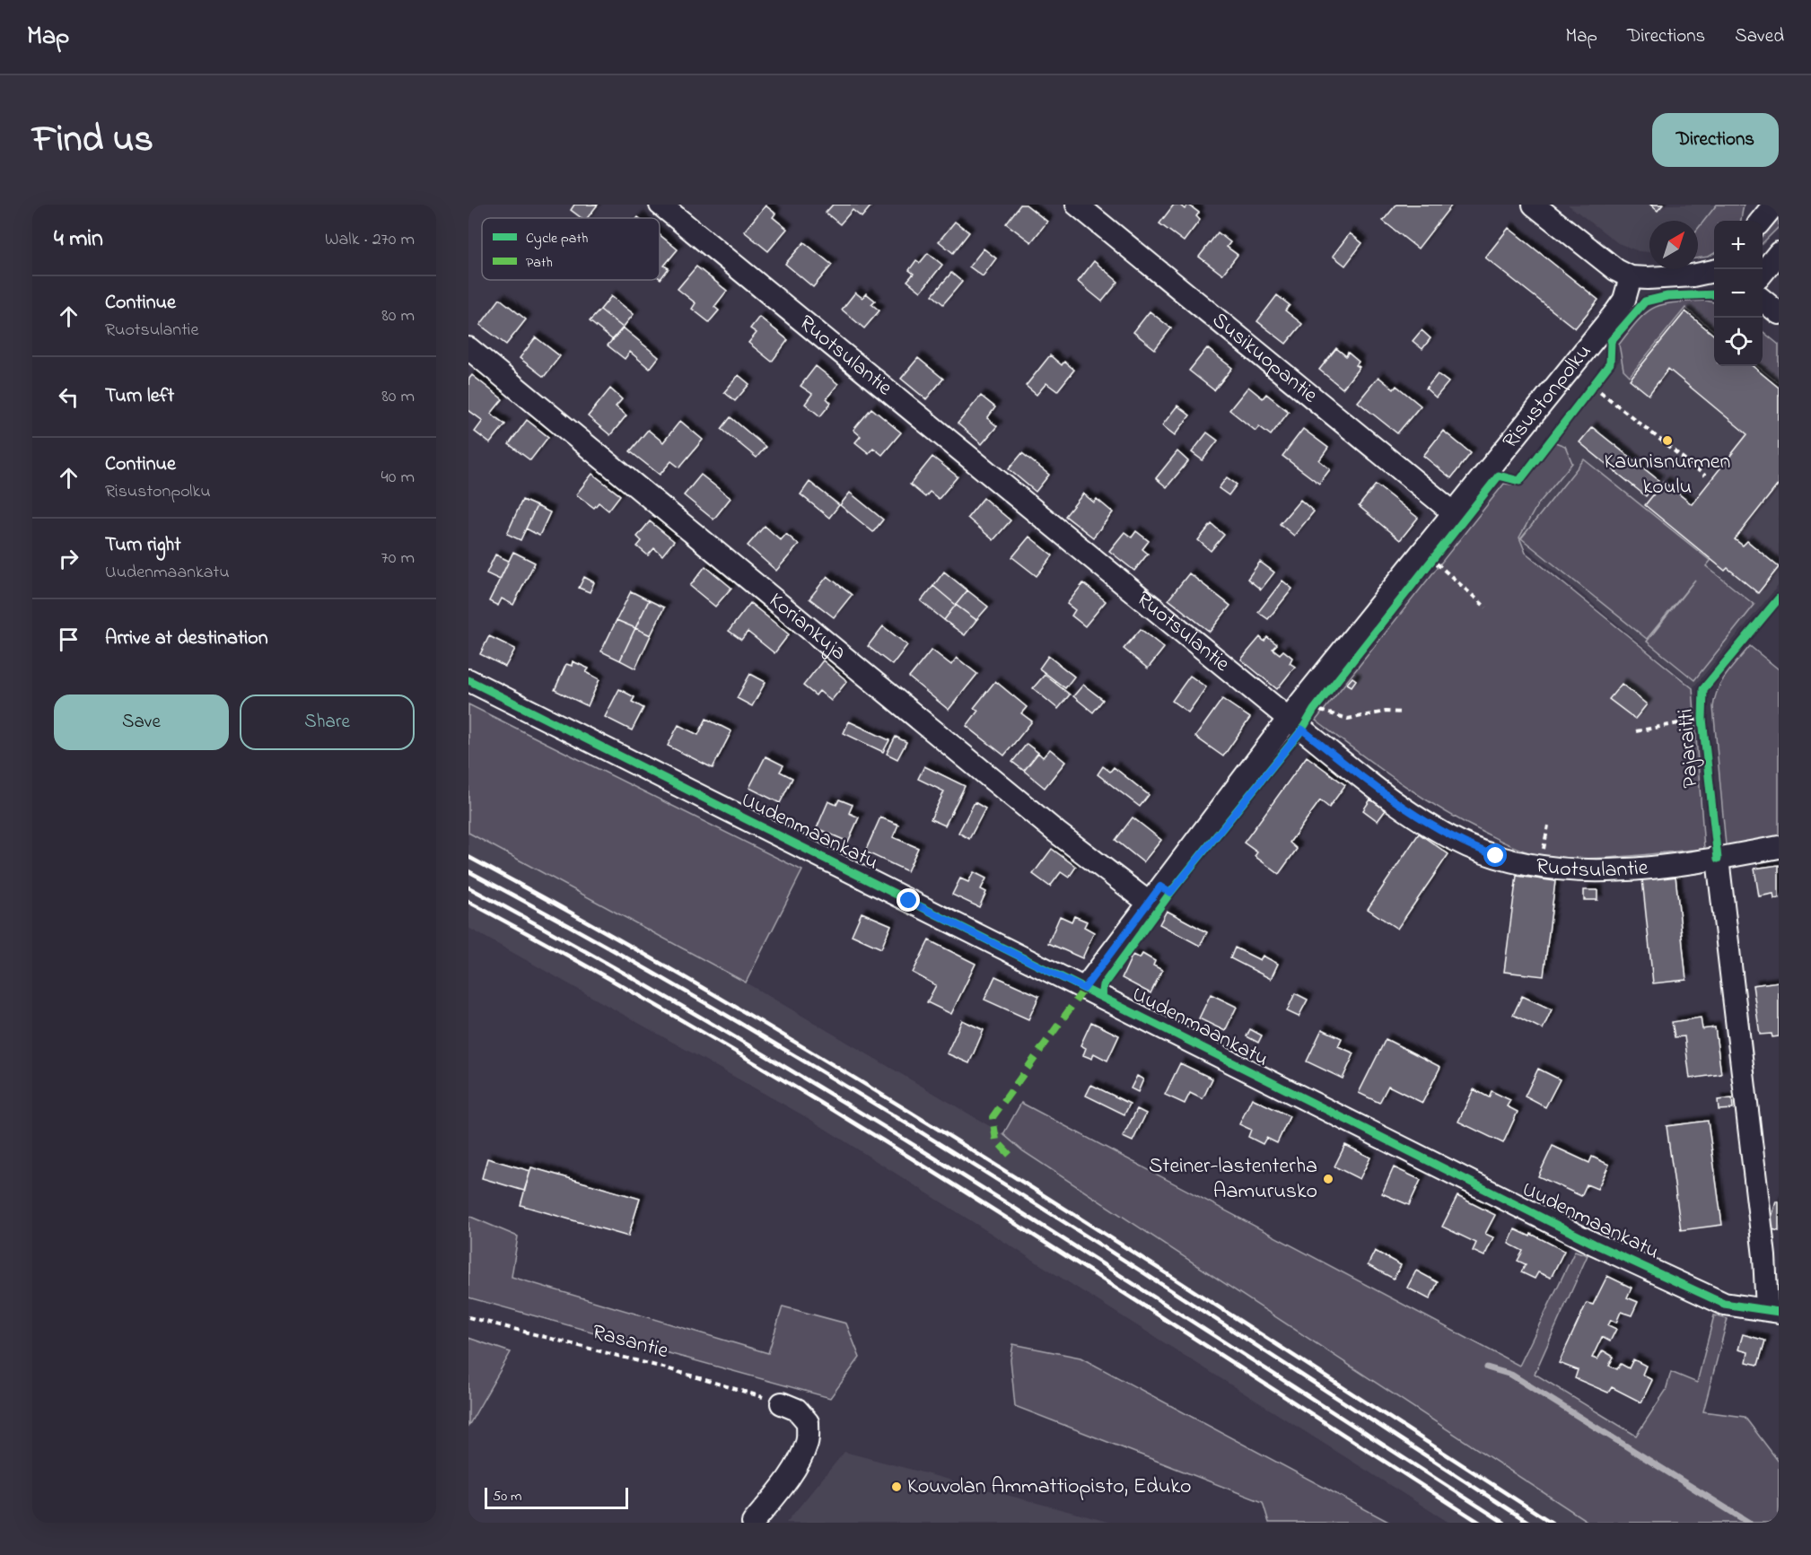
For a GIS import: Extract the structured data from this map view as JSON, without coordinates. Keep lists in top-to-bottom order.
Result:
{
  "streets": {
    "street": [
      "Ruotsulantie",
      "Susikuopantie",
      "Risustonpolku",
      "Koriankuja",
      "Uudenmaankatu"
    ],
    "path": ["Rasantie"],
    "cycle path": ["Pajaraitti"]
  },
  "crossings": [
    ["Ruotsulantie", "Risustonpolku"],
    ["Susikuopantie", "Risustonpolku"],
    ["Risustonpolku", "Koriankuja"],
    ["Risustonpolku", "Uudenmaankatu"]
  ],
  "places": ["Kaunisnurmen koulu", "Steiner-lastenterha Aamurusko", "Kouvolan Ammattiopisto, Eduko"],
  "legend": ["Cycle path", "Path"],
  "scale_bar": "50 m",
  "north": "top right",
  "page": {
    "header": "Map",
    "nav": ["Map", "Directions", "Saved"],
    "title": "Find us",
    "buttons": [
      "Directions",
      ["Save", "Share"]
    ],
    "heading": ["4 min", "Walk · 270 m"],
    "map_buttons": ["+", "−"],
    "list": [
      ["Continue", "Ruotsulantie", "80 m"],
      ["Turn left", "80 m"],
      ["Continue", "Risustonpolku", "40 m"],
      ["Turn right", "Uudenmaankatu", "70 m"],
      "Arrive at destination"
    ],
    "scale": "50 m"
  }
}
